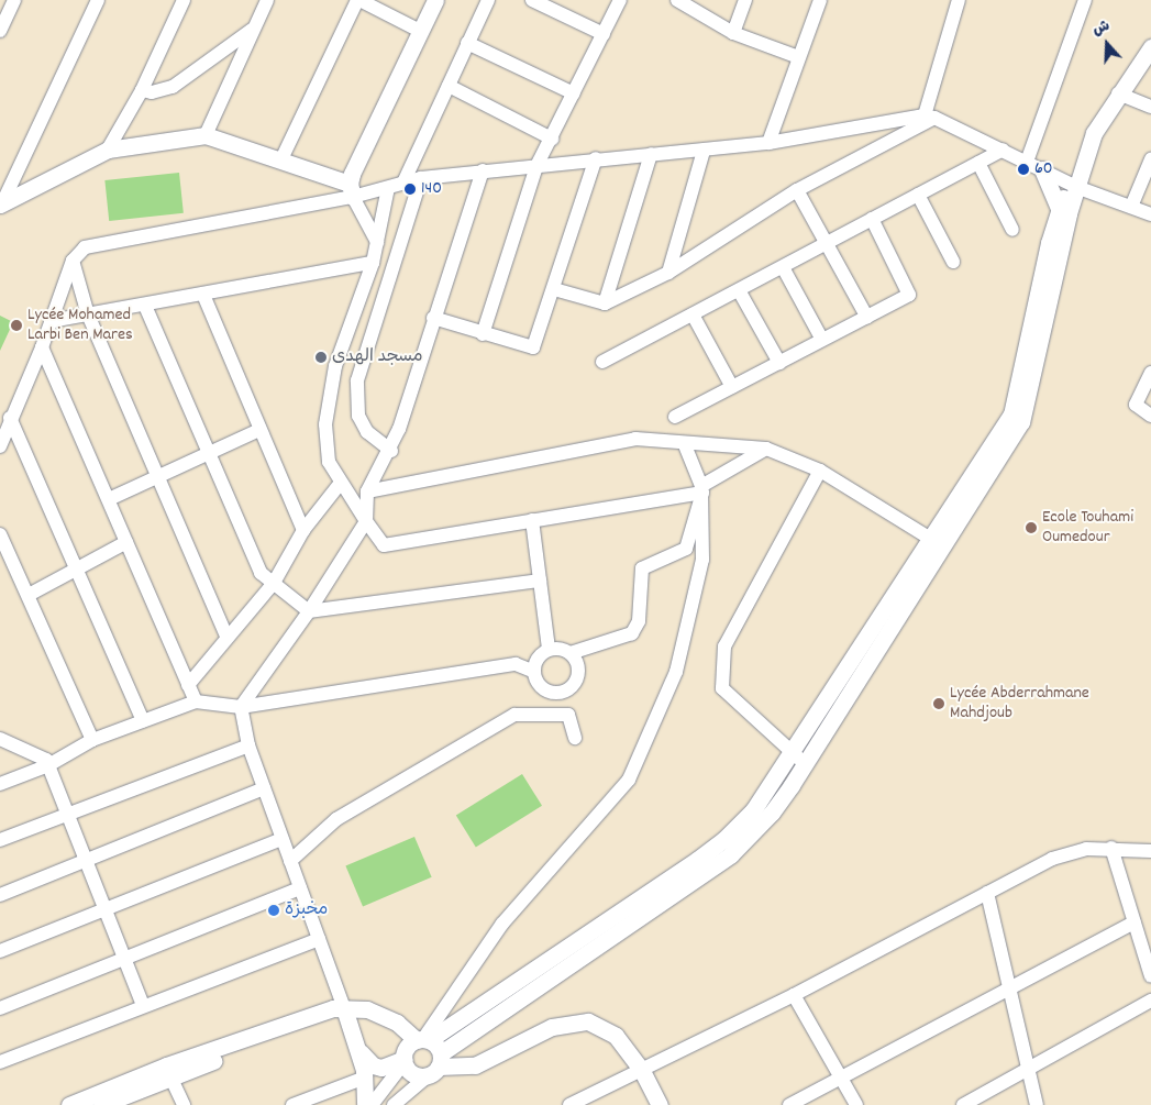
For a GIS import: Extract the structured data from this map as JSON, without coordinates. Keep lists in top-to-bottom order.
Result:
{
  "places": [
    "60",
    "140",
    "Lycée Mohamed Larbi Ben Mares",
    "مسجد الهدى",
    "Ecole Touhami Oumedour",
    "Lycée Abderrahmane Mahdjoub",
    "مخبزة"
  ],
  "north": "top"
}
